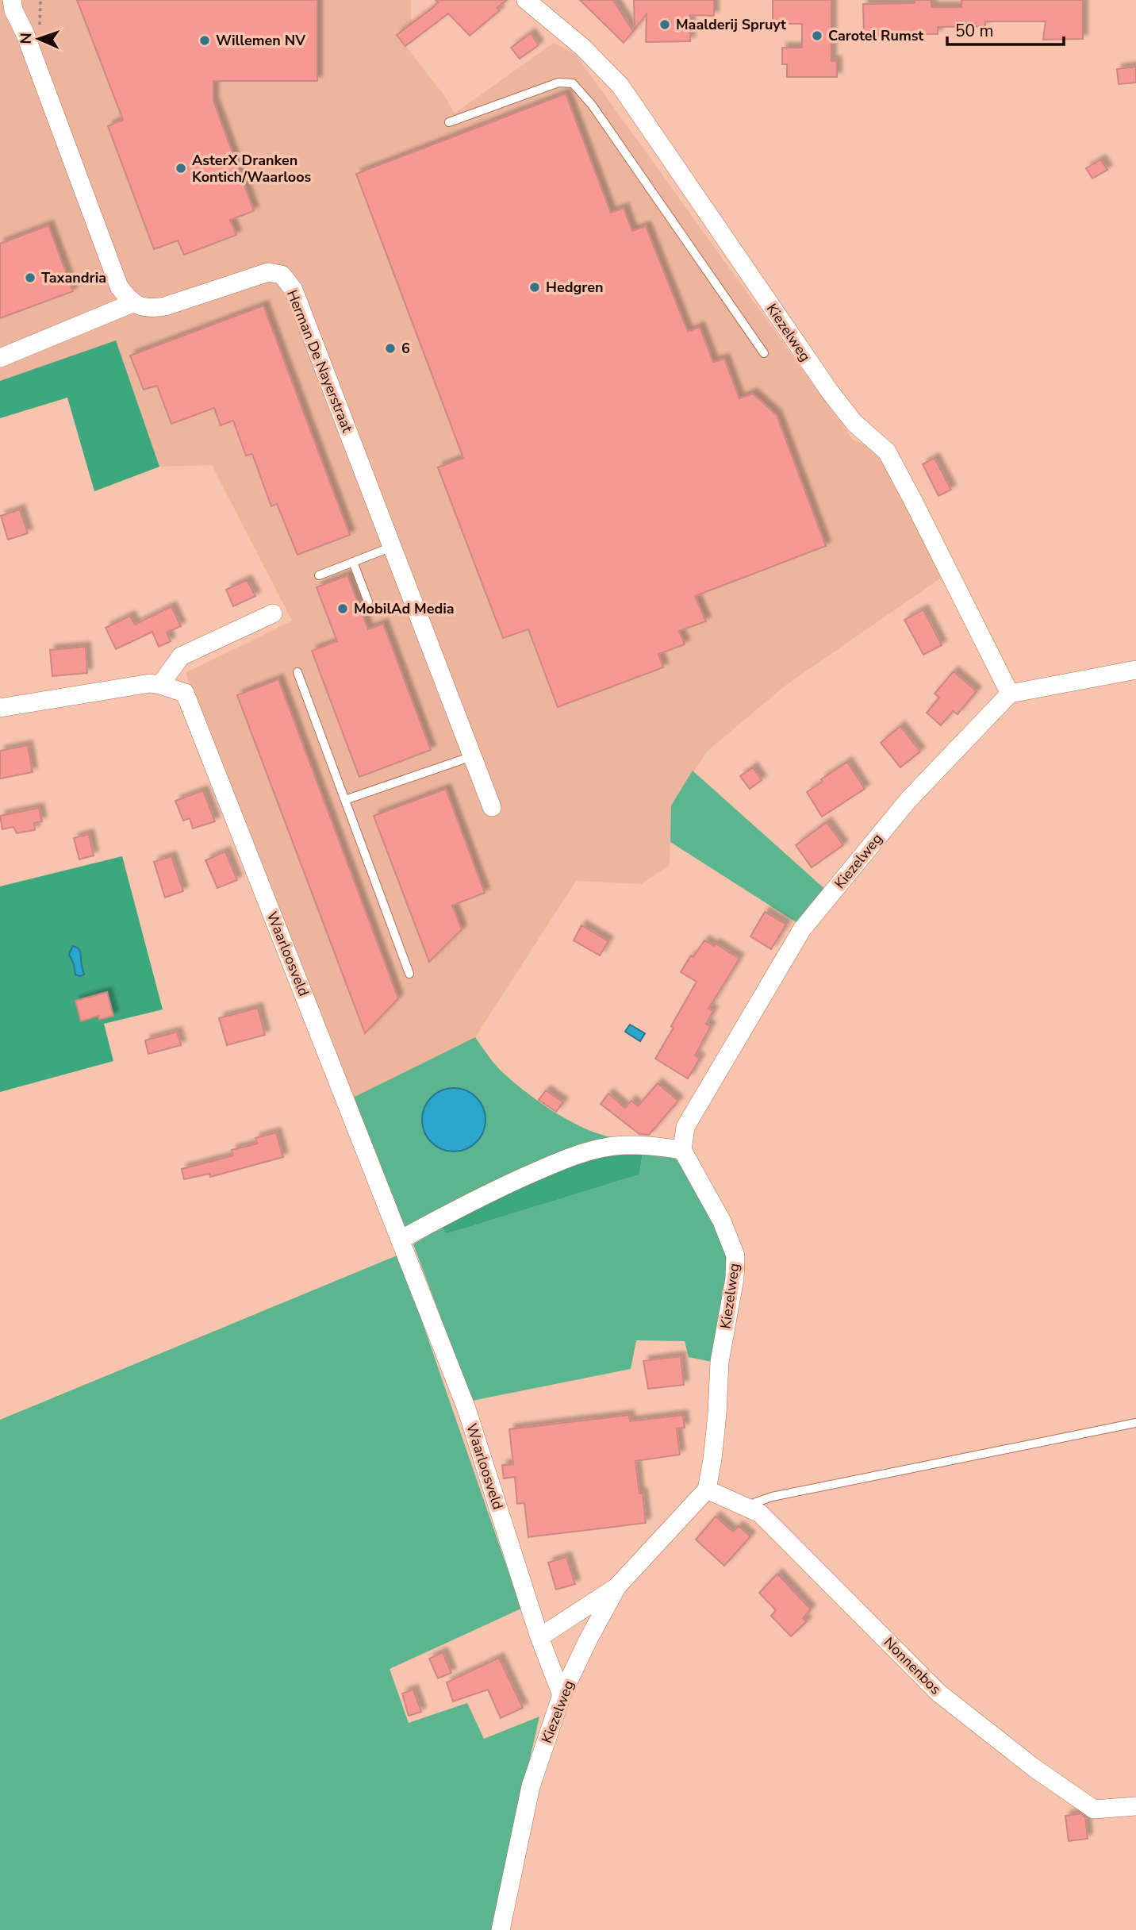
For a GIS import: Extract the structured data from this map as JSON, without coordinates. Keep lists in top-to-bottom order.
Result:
{
  "streets": {
    "street": [
      "Kiezelweg",
      "Herman De Nayerstraat",
      "Waarloosveld",
      "Nonnenbos"
    ]
  },
  "crossings": [
    ["Kiezelweg", "Waarloosveld"],
    ["Kiezelweg", "Nonnenbos"]
  ],
  "places": [
    "Maalderij Spruyt",
    "Carotel Rumst",
    "Willemen NV",
    "AsterX Dranken Kontich/Waarloos",
    "Taxandria",
    "Hedgren",
    "6",
    "MobilAd Media"
  ],
  "scale_bar": "50 m",
  "north": "left"
}
